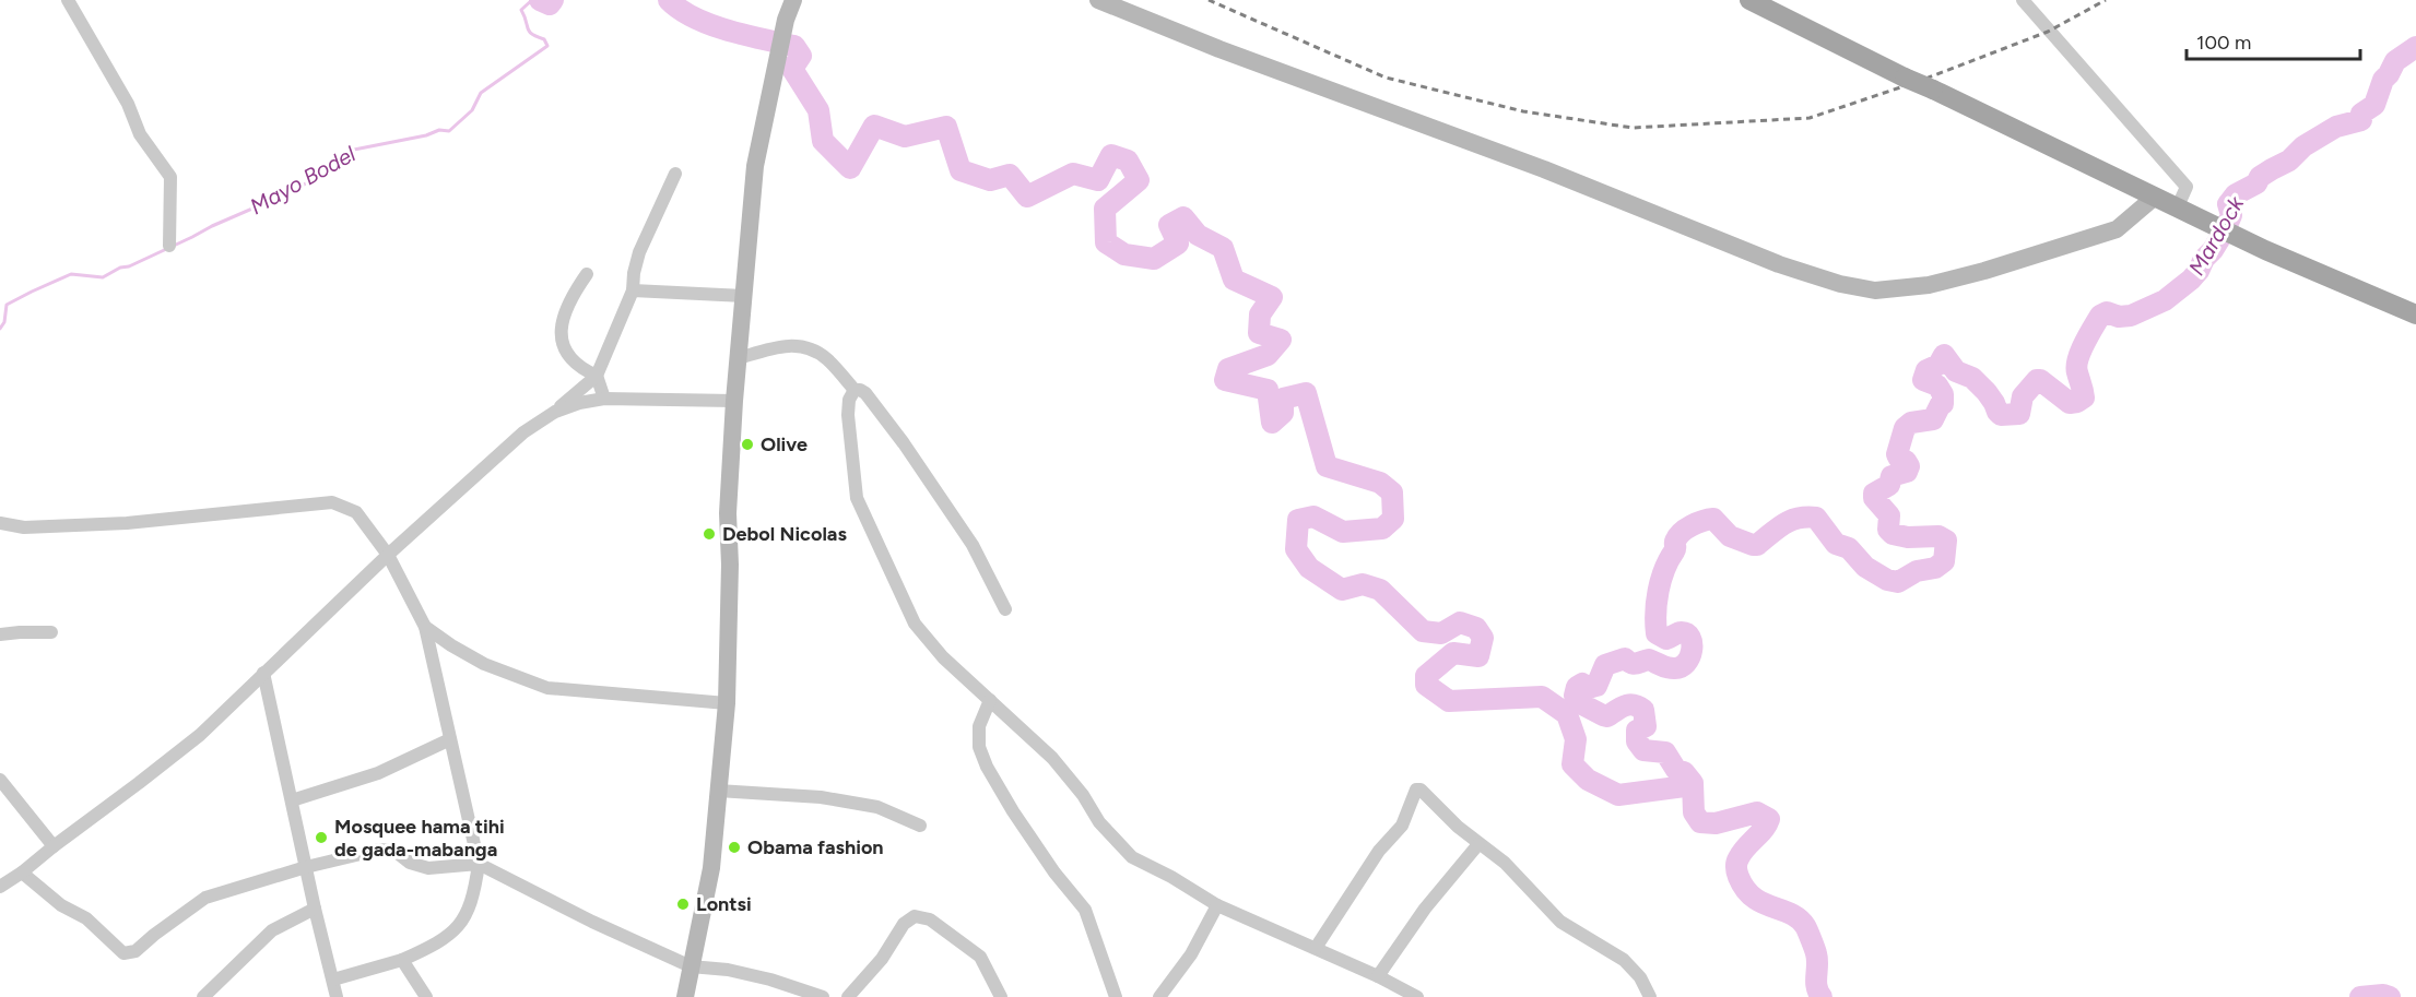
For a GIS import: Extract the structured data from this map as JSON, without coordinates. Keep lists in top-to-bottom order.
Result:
{
  "water": ["Mayo Bodel", "Mardock"],
  "places": [
    "Olive",
    "Debol Nicolas",
    "Mosquee hama tihi de gada-mabanga",
    "Obama fashion",
    "Lontsi"
  ],
  "scale_bar": "100 m"
}
